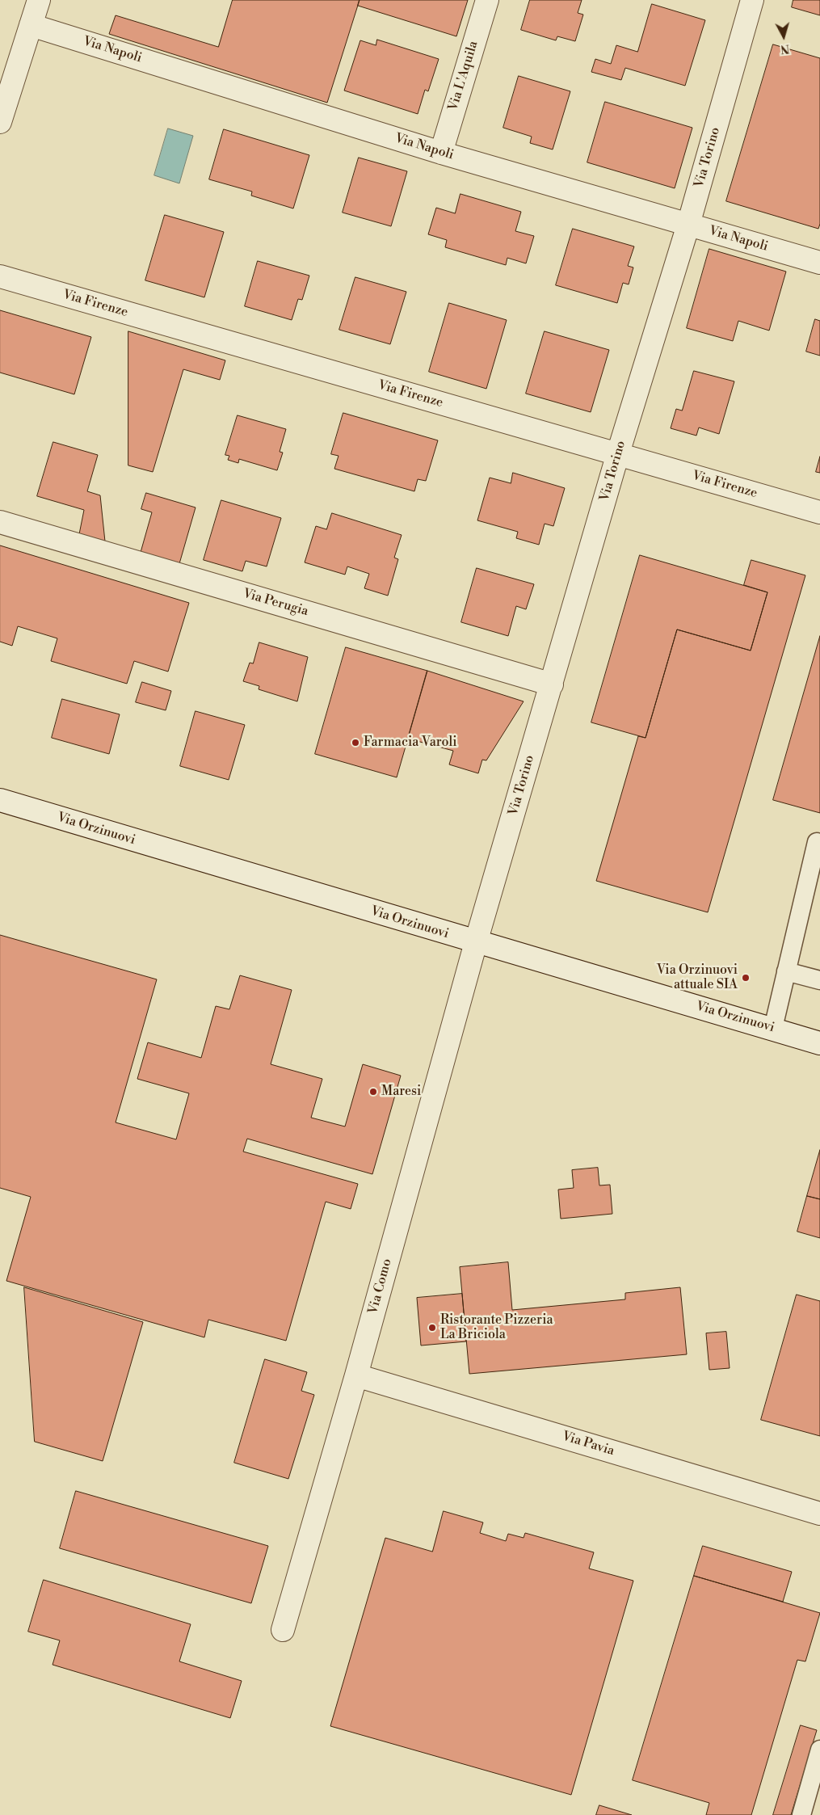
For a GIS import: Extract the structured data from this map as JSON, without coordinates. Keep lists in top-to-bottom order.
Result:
{
  "streets": {
    "street": [
      "Via Napoli",
      "Via L'Aquila",
      "Via Torino",
      "Via Firenze",
      "Via Perugia",
      "Via Orzinuovi",
      "Via Como",
      "Via Pavia"
    ]
  },
  "crossings": [
    ["Via Napoli", "Via L'Aquila"],
    ["Via Napoli", "Via Torino"],
    ["Via Torino", "Via Firenze"],
    ["Via Torino", "Via Perugia"],
    ["Via Torino", "Via Orzinuovi"],
    ["Via Torino", "Via Como"],
    ["Via Orzinuovi", "Via Como"],
    ["Via Como", "Via Pavia"]
  ],
  "places": [
    "Farmacia Varoli",
    "Via Orzinuovi attuale SIA",
    "Maresi",
    "Ristorante Pizzeria La Briciola"
  ],
  "north": "bottom"
}
